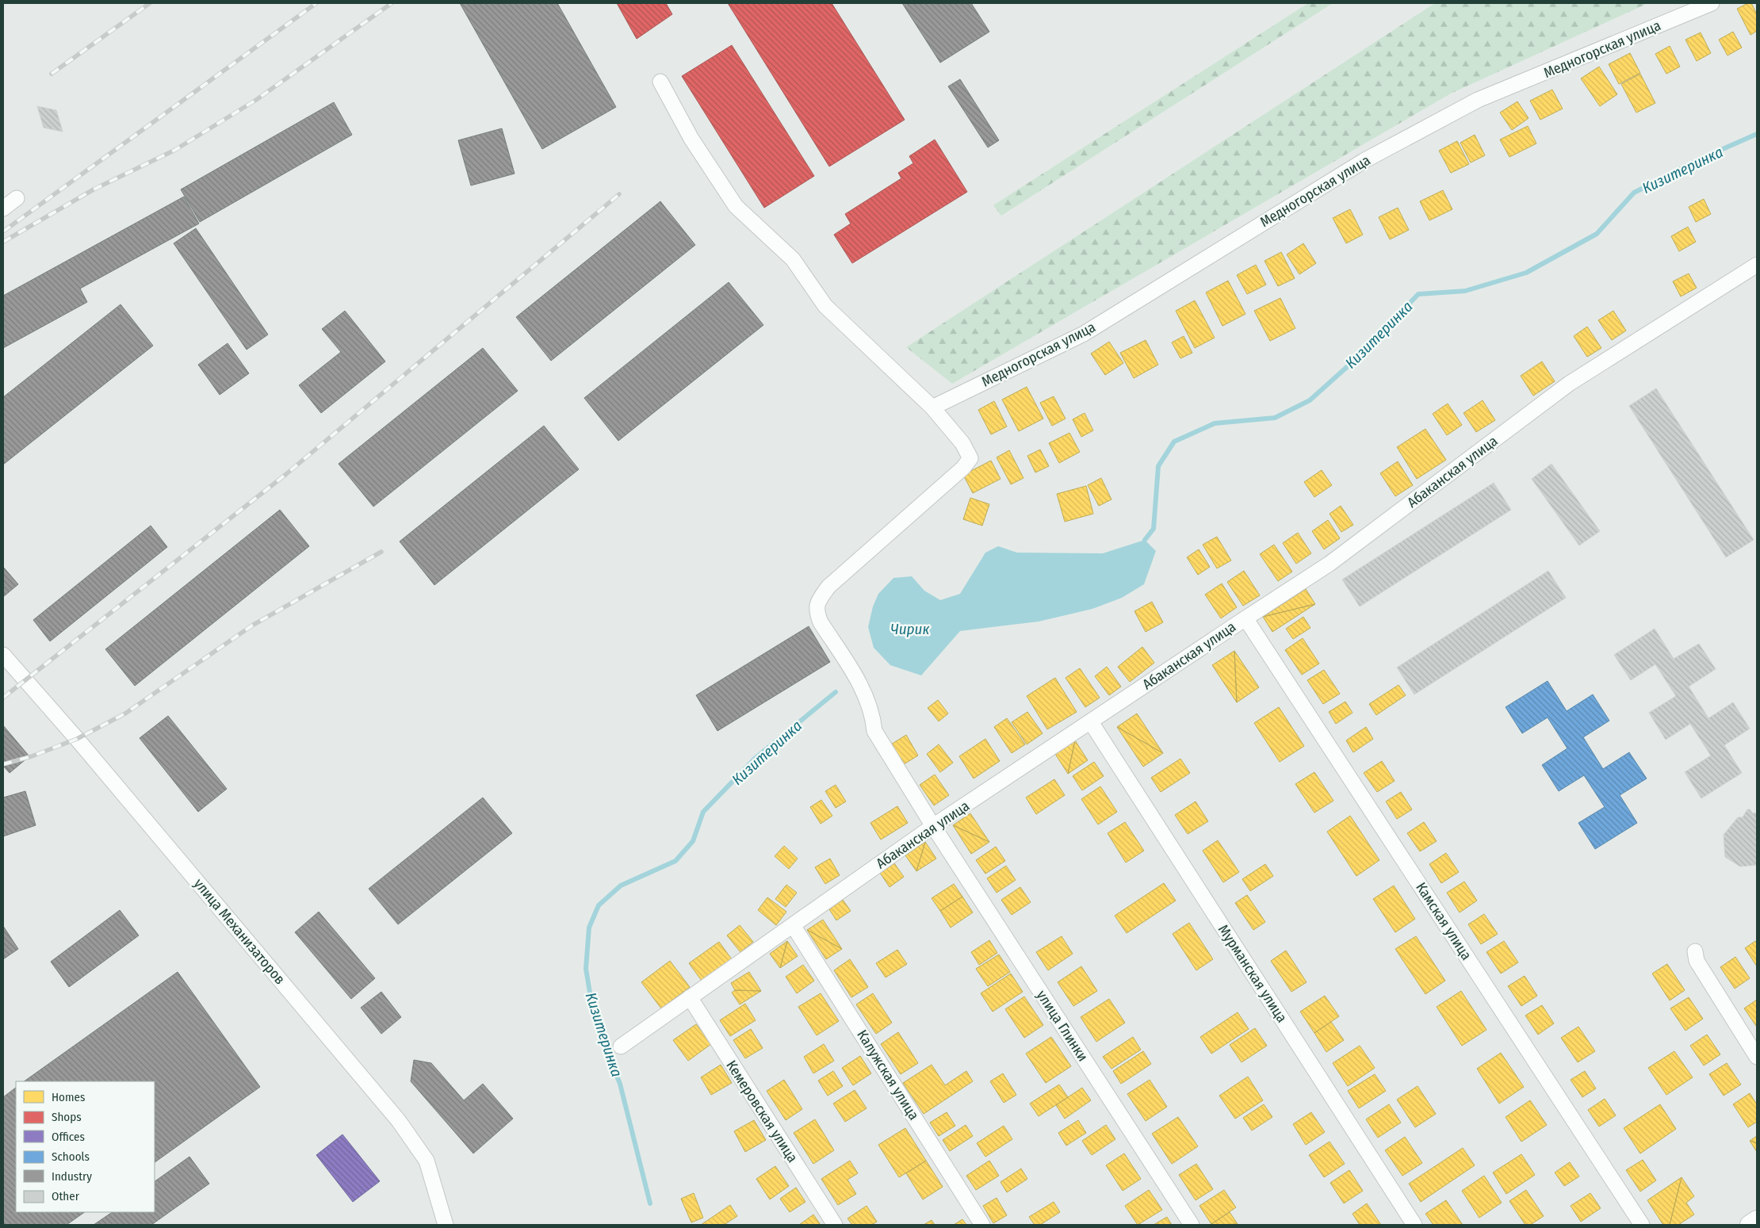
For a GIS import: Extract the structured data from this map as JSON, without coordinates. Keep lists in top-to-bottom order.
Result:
{
  "streets": {
    "street": [
      "Медногорская улица",
      "Абаканская улица",
      "Камская улица",
      "улица Механизаторов",
      "Мурманская улица",
      "улица Глинки",
      "Калужская улица",
      "Кемеровская улица"
    ]
  },
  "crossings": [
    ["Медногорская улица", "улица Глинки"],
    ["Абаканская улица", "Камская улица"],
    ["Абаканская улица", "Мурманская улица"],
    ["Абаканская улица", "улица Глинки"],
    ["Абаканская улица", "Калужская улица"],
    ["Абаканская улица", "Кемеровская улица"]
  ],
  "water": ["Кизитеринка", "Чирик"],
  "legend": [
    "Homes",
    "Shops",
    "Offices",
    "Schools",
    "Industry",
    "Other"
  ]
}
